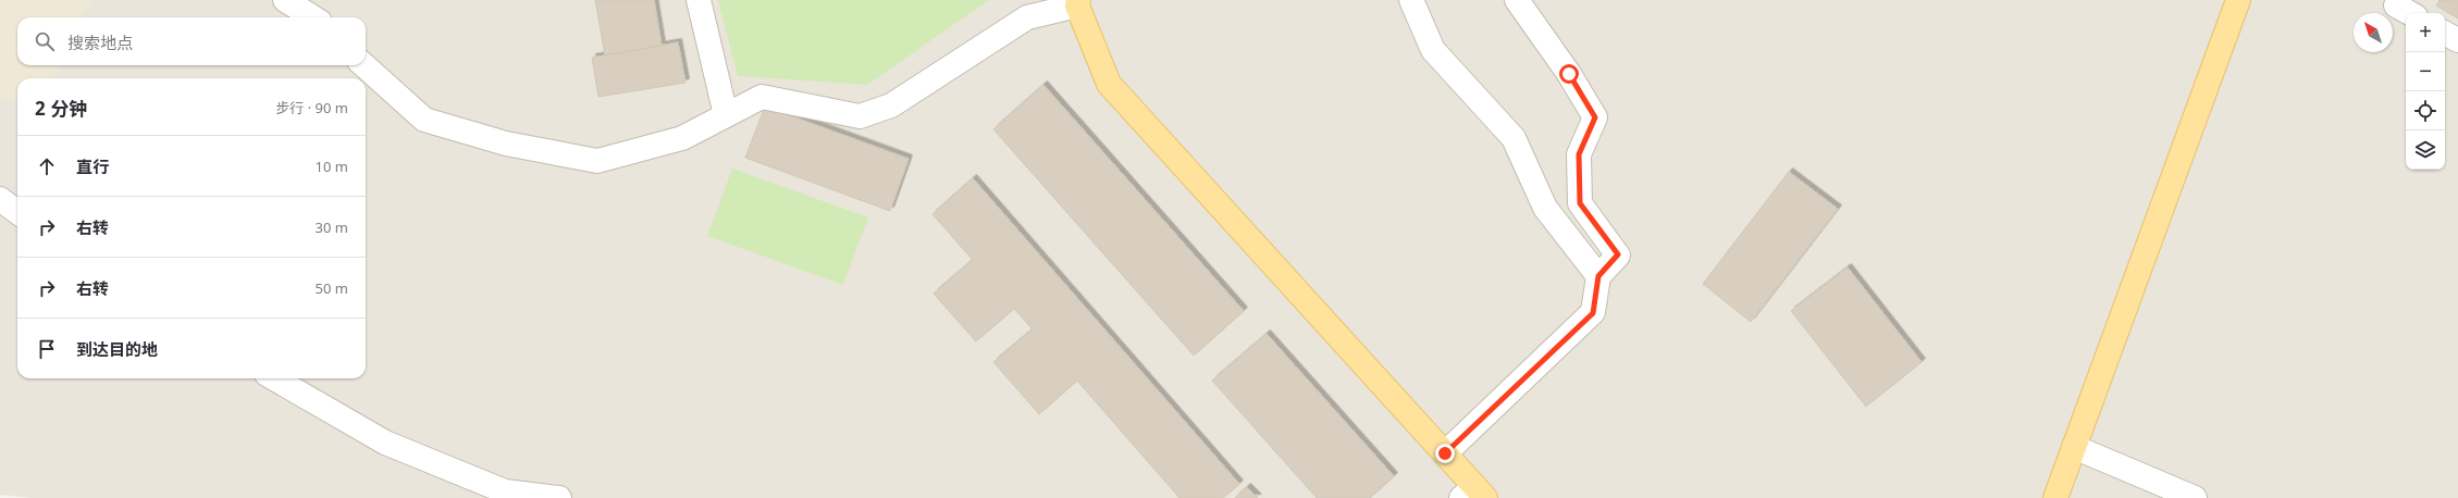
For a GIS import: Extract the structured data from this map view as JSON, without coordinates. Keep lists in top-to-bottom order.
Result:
{
  "north": "top left",
  "page": {
    "map_buttons": ["+", "−"],
    "search": "搜索地点",
    "heading": ["2 分钟", "步行 · 90 m"],
    "list": [
      ["直行", "10 m"],
      ["右转", "30 m"],
      ["右转", "50 m"],
      "到达目的地"
    ]
  }
}
